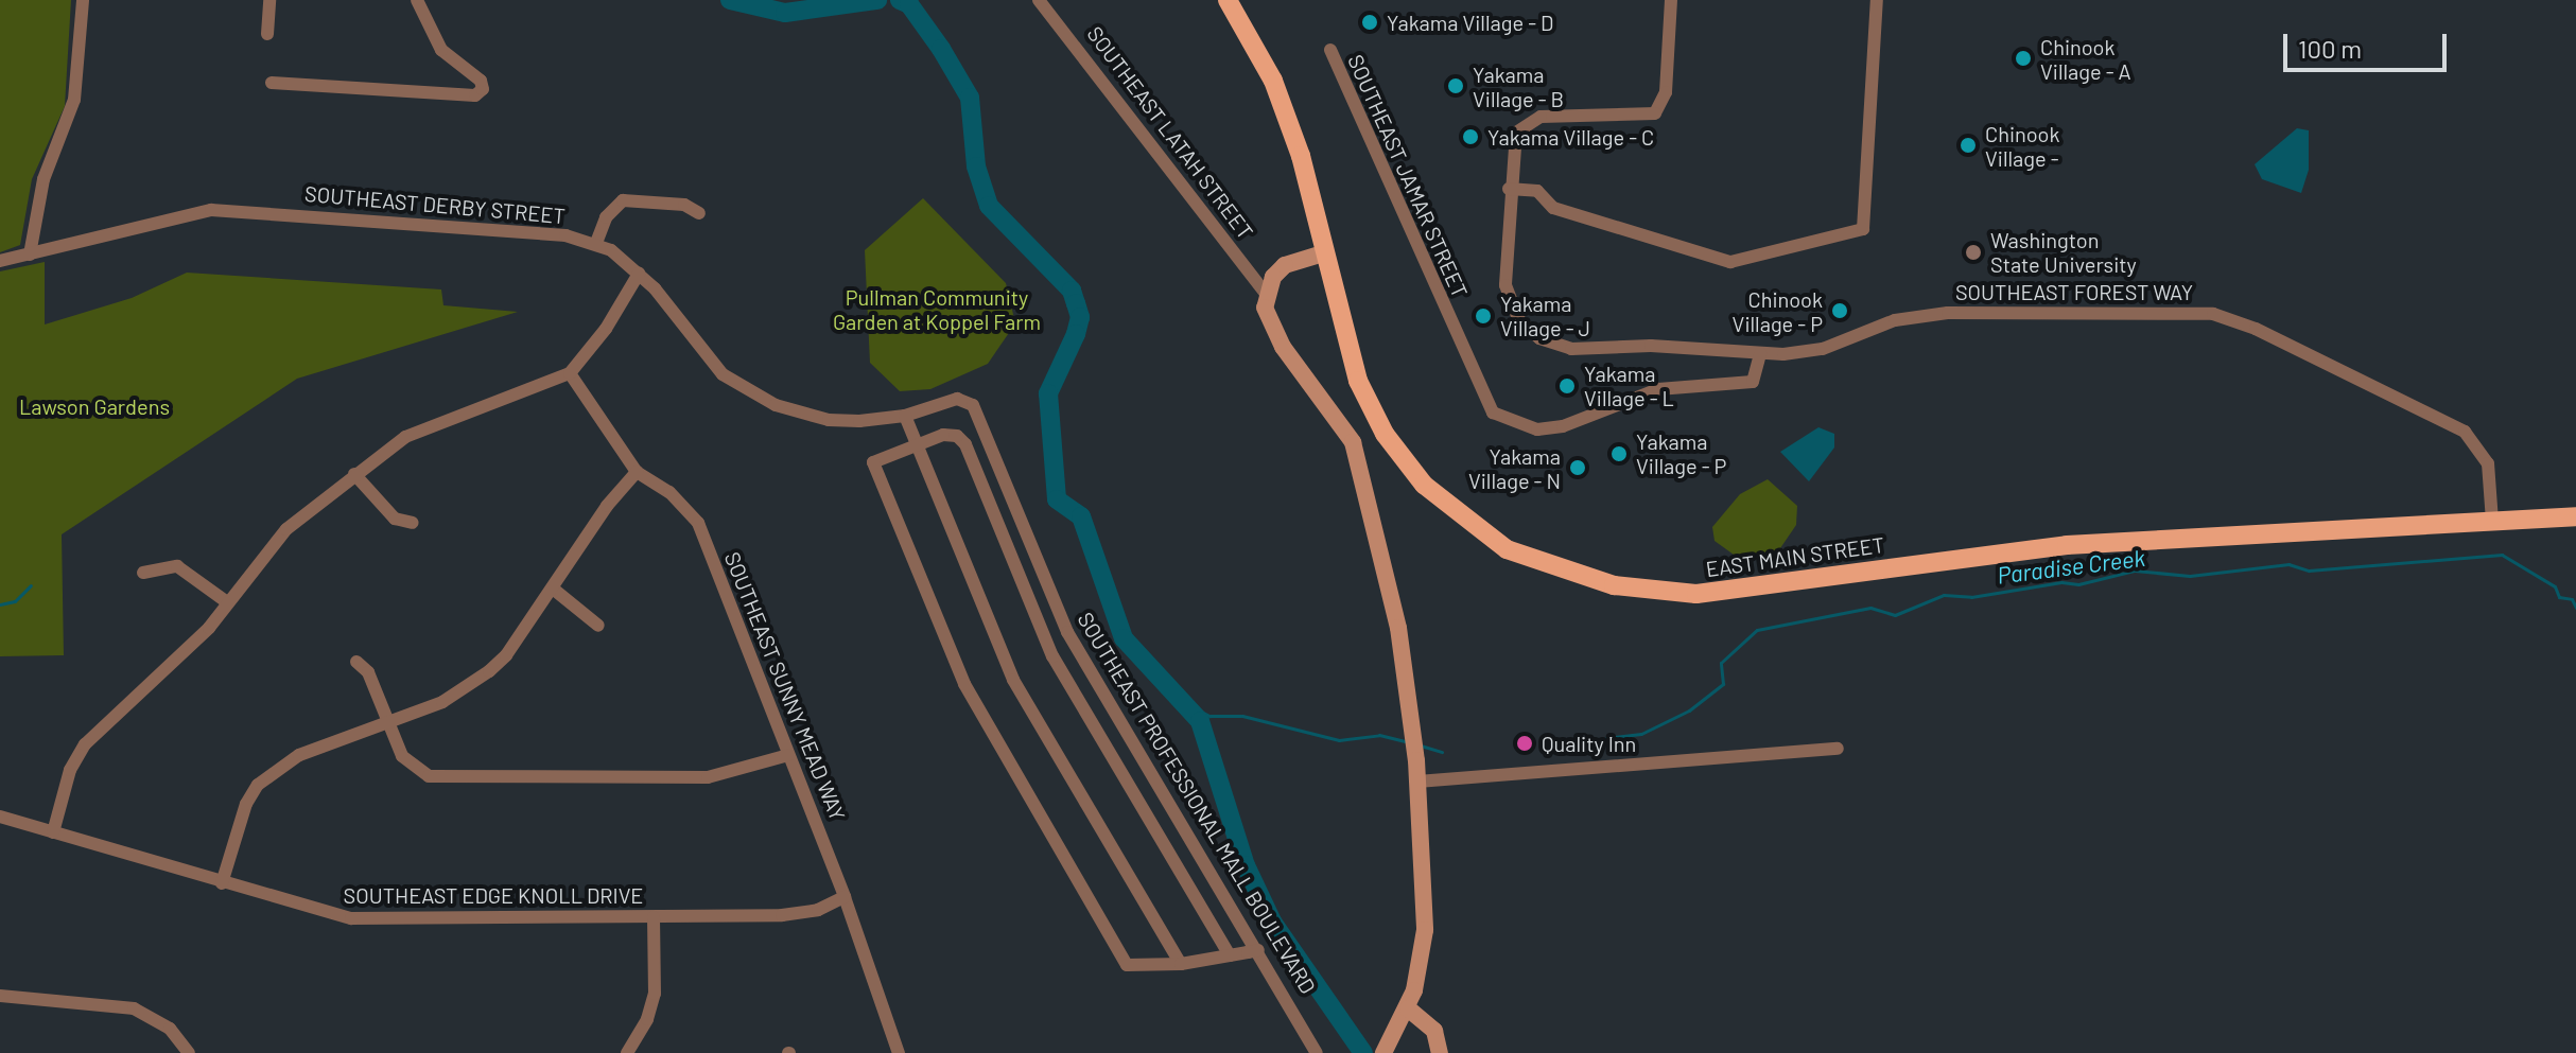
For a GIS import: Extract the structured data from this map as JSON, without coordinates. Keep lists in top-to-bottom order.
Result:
{
  "streets": {
    "main road": ["EAST MAIN STREET"],
    "street": [
      "SOUTHEAST LATAH STREET",
      "SOUTHEAST JAMAR STREET",
      "SOUTHEAST DERBY STREET",
      "SOUTHEAST FOREST WAY",
      "SOUTHEAST SUNNY MEAD WAY",
      "SOUTHEAST PROFESSIONAL MALL BOULEVARD",
      "SOUTHEAST EDGE KNOLL DRIVE"
    ]
  },
  "crossings": [
    ["SOUTHEAST JAMAR STREET", "SOUTHEAST FOREST WAY"],
    ["SOUTHEAST DERBY STREET", "SOUTHEAST PROFESSIONAL MALL BOULEVARD"],
    ["SOUTHEAST FOREST WAY", "EAST MAIN STREET"],
    ["SOUTHEAST SUNNY MEAD WAY", "SOUTHEAST EDGE KNOLL DRIVE"]
  ],
  "water": ["Paradise Creek"],
  "parks": ["Pullman Community Garden at Koppel Farm", "Lawson Gardens"],
  "places": [
    "Yakama Village - D",
    "Chinook Village - A",
    "Yakama Village - B",
    "Yakama Village - C",
    "Chinook Village -",
    "Washington State University",
    "Chinook Village - P",
    "Yakama Village - J",
    "Yakama Village - L",
    "Yakama Village - P",
    "Yakama Village - N",
    "Quality Inn"
  ],
  "scale_bar": "100 m"
}
